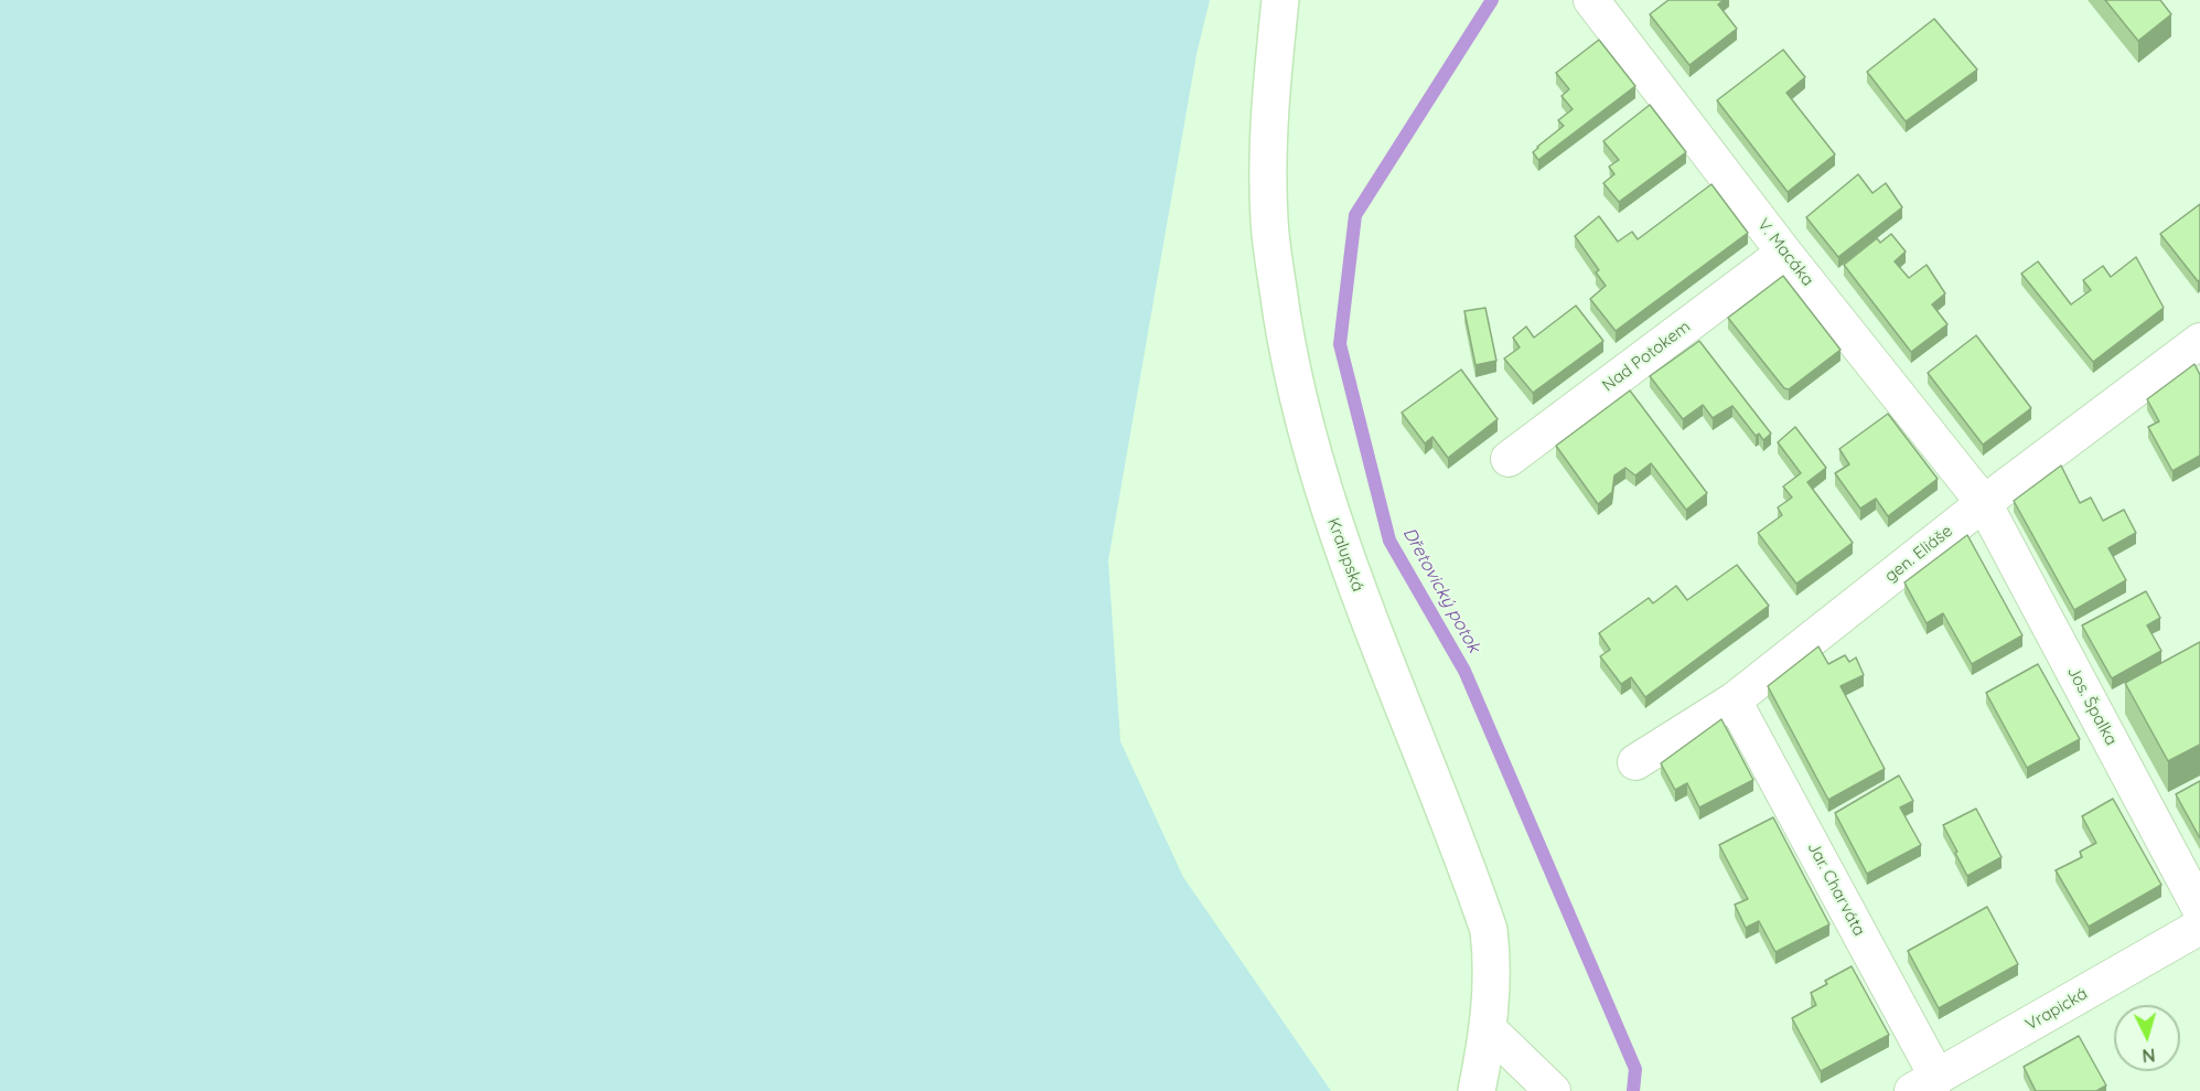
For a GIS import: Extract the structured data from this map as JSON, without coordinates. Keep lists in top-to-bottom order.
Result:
{
  "streets": {
    "main road": ["Kralupská"],
    "street": [
      "V. Macáka",
      "Nad Potokem",
      "gen. Eliáše",
      "Jos. Špalka",
      "Jar. Charváta",
      "Vrapická"
    ]
  },
  "crossings": [
    ["V. Macáka", "Nad Potokem"],
    ["V. Macáka", "gen. Eliáše"],
    ["V. Macáka", "Jos. Špalka"],
    ["gen. Eliáše", "Jos. Špalka"],
    ["gen. Eliáše", "Jar. Charváta"],
    ["Jar. Charváta", "Vrapická"]
  ],
  "water": ["Dřetovický potok"],
  "north": "bottom"
}
